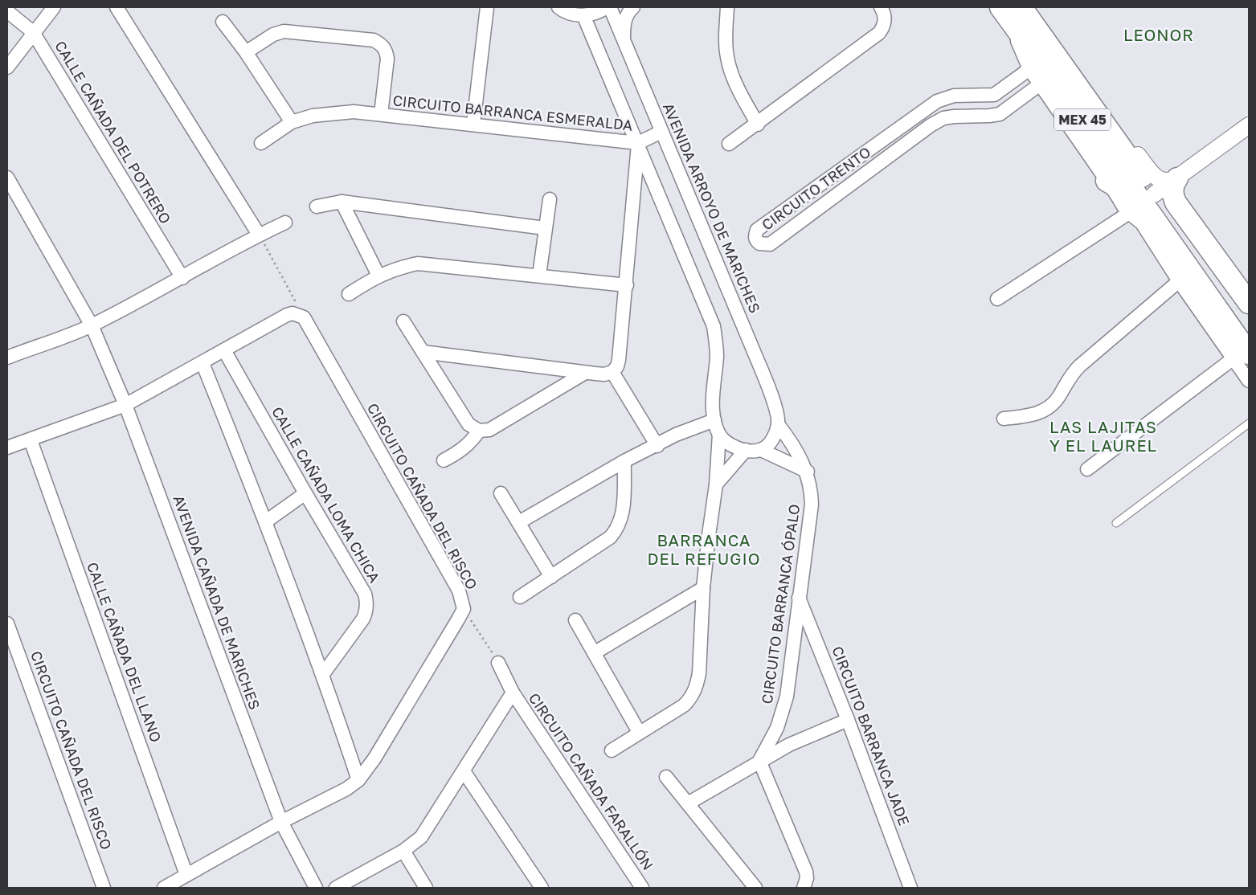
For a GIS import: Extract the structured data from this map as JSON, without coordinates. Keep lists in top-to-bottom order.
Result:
{
  "streets": {
    "main road": ["MEX 45"],
    "street": [
      "CIRCUITO BARRANCA ESMERALDA",
      "CALLE CAÑADA DEL POTRERO",
      "CIRCUITO TRENTO",
      "AVENIDA ARROYO DE MARICHES",
      "CALLE CAÑADA LOMA CHICA",
      "CIRCUITO CAÑADA DEL RISCO",
      "AVENIDA CAÑADA DE MARICHES",
      "CIRCUITO BARRANCA ÓPALO",
      "CALLE CAÑADA DEL LLANO",
      "CIRCUITO BARRANCA JADE",
      "CIRCUITO CAÑADA FARALLÓN"
    ]
  },
  "crossings": [
    ["CIRCUITO BARRANCA ESMERALDA", "AVENIDA ARROYO DE MARICHES"],
    ["AVENIDA ARROYO DE MARICHES", "CIRCUITO BARRANCA ÓPALO"],
    ["CIRCUITO CAÑADA DEL RISCO", "AVENIDA CAÑADA DE MARICHES"],
    ["CIRCUITO CAÑADA DEL RISCO", "CALLE CAÑADA DEL LLANO"],
    ["CIRCUITO BARRANCA ÓPALO", "CIRCUITO BARRANCA JADE"]
  ],
  "districts": ["LEONOR", "LAS LAJITAS Y EL LAUREL", "BARRANCA DEL REFUGIO"]
}
